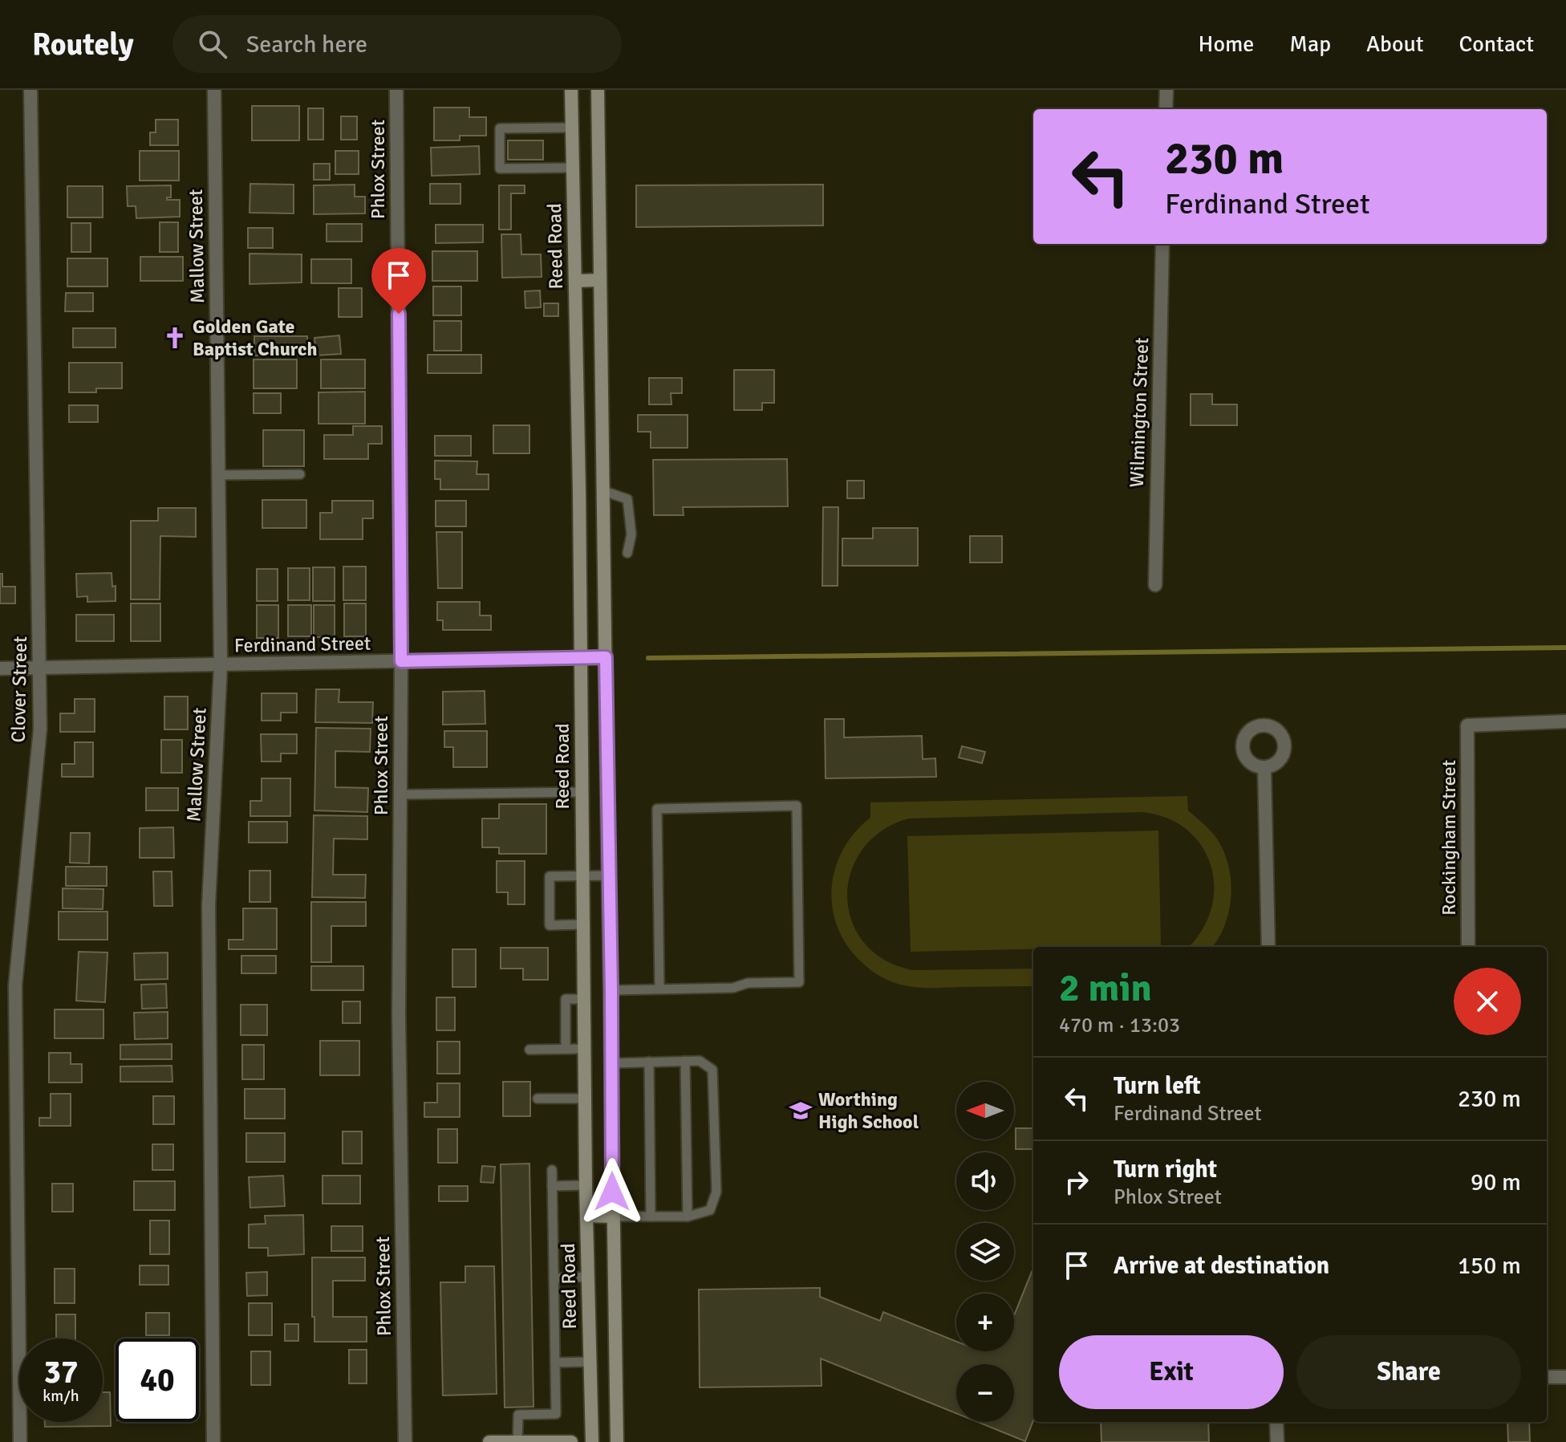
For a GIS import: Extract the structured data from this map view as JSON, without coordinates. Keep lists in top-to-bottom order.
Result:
{
  "streets": {
    "street": [
      "Phlox Street",
      "Mallow Street",
      "Reed Road",
      "Wilmington Street",
      "Ferdinand Street",
      "Clover Street",
      "Rockingham Street"
    ]
  },
  "crossings": [
    ["Phlox Street", "Ferdinand Street"],
    ["Mallow Street", "Ferdinand Street"],
    ["Reed Road", "Ferdinand Street"],
    ["Ferdinand Street", "Clover Street"]
  ],
  "places": {
    "church": ["Golden Gate Baptist Church"],
    "school or university": ["Worthing High School"]
  },
  "north": "left",
  "page": {
    "header": "Routely",
    "search": "Search here",
    "nav": [
      "Home",
      "Map",
      "About",
      "Contact"
    ],
    "turn": ["230 m", "Ferdinand Street"],
    "heading": ["2 min", "470 m · 13:03"],
    "list": [
      {
        "name": "Turn left",
        "note": "Ferdinand Street",
        "value": "230 m"
      },
      {
        "name": "Turn right",
        "note": "Phlox Street",
        "value": "90 m"
      },
      {
        "name": "Arrive at destination",
        "value": "150 m"
      }
    ],
    "map_buttons": ["+", "−"],
    "buttons": ["Exit", "Share"],
    "speed": "37 km/h",
    "limit": "40"
  }
}
